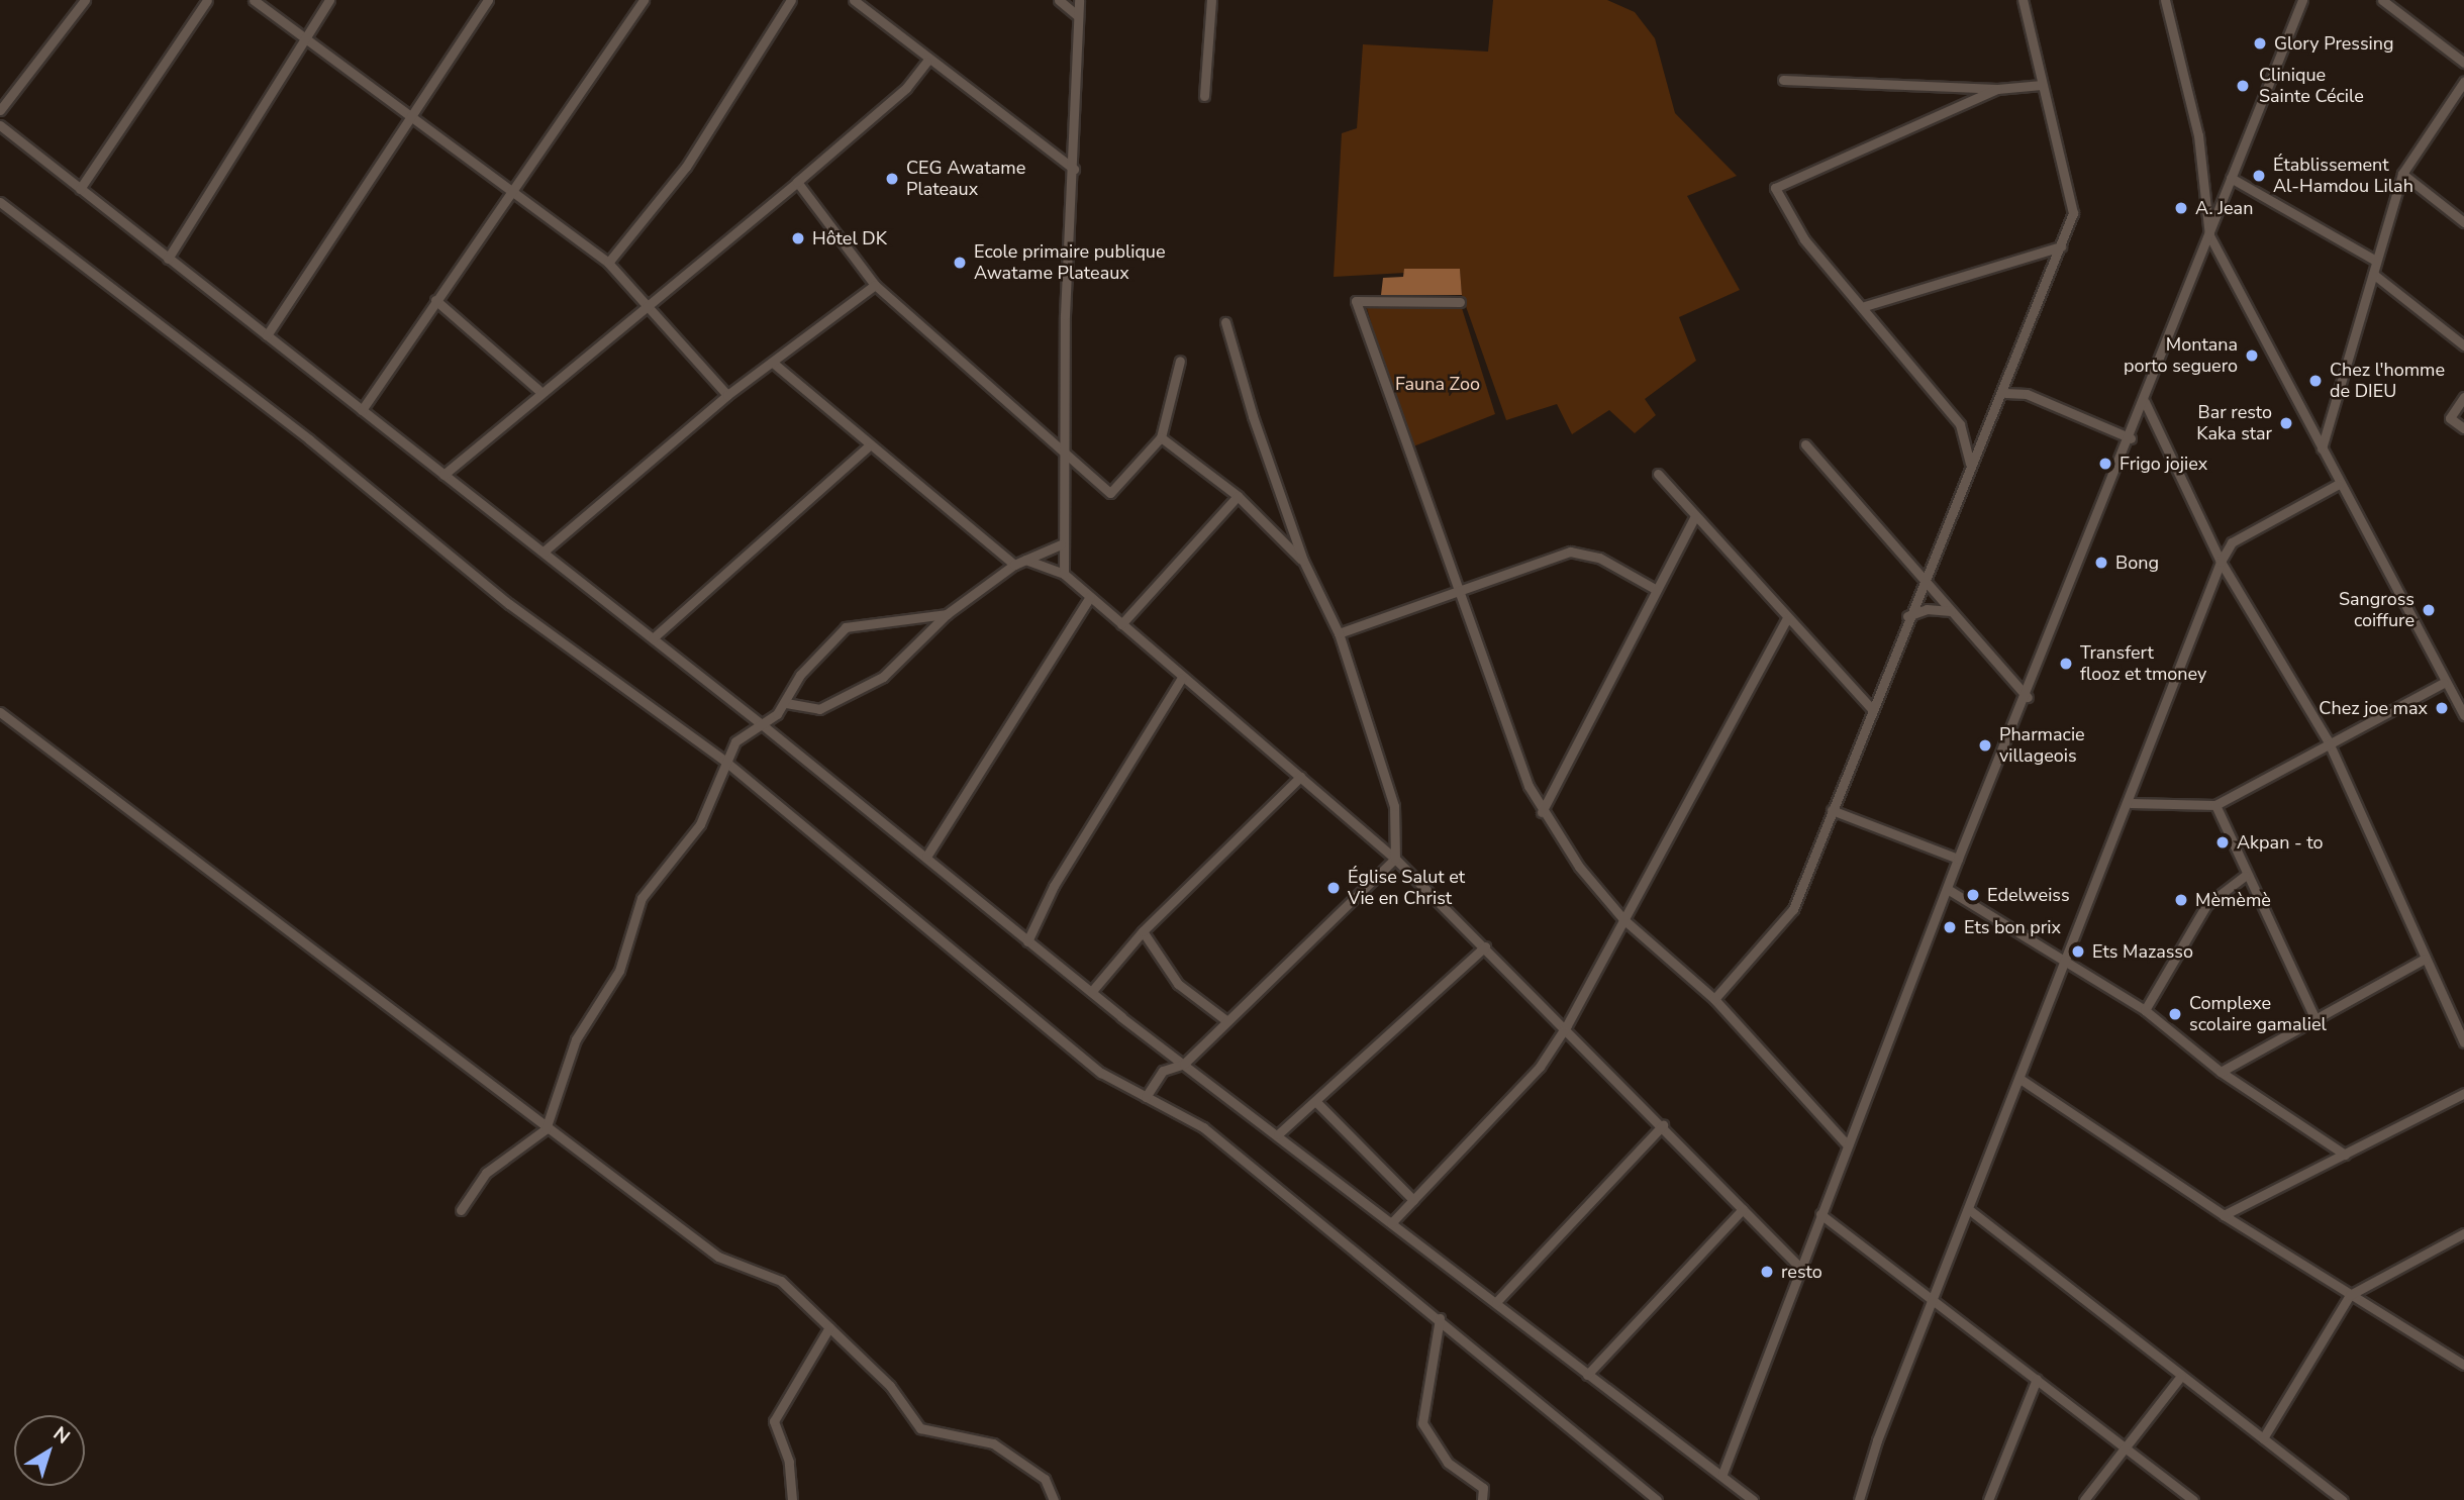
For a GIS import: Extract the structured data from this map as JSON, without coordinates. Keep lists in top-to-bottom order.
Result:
{
  "parks": ["Fauna Zoo"],
  "places": [
    "Glory Pressing",
    "Clinique Sainte Cécile",
    "Établissement Al-Hamdou Lilah",
    "CEG Awatame Plateaux",
    "A. Jean",
    "Hôtel DK",
    "Ecole primaire publique Awatame Plateaux",
    "Montana porto seguero",
    "Chez l'homme de DIEU",
    "Bar resto Kaka star",
    "Frigo jojiex",
    "Bong",
    "Sangross coiffure",
    "Transfert flooz et tmoney",
    "Chez joe max",
    "Pharmacie villageois",
    "Akpan - to",
    "Église Salut et Vie en Christ",
    "Edelweiss",
    "Mèmèmè",
    "Ets bon prix",
    "Ets Mazasso",
    "Complexe scolaire gamaliel",
    "resto"
  ],
  "north": "top right"
}
